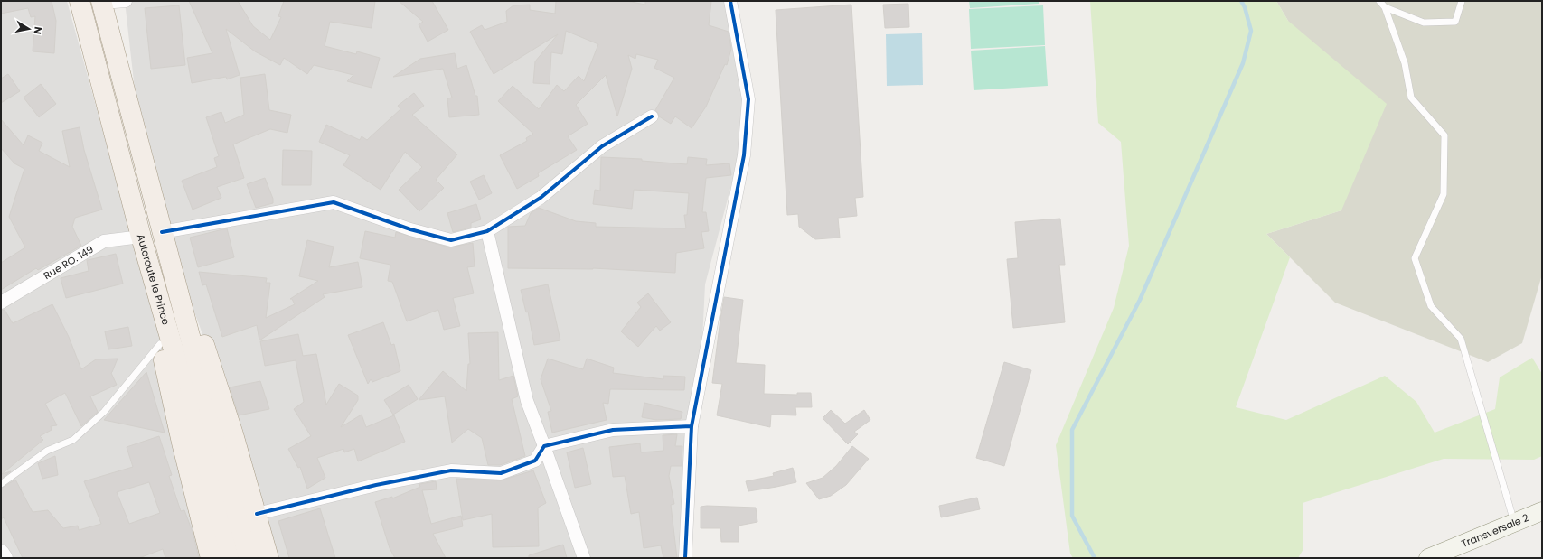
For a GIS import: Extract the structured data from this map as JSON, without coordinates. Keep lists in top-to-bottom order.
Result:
{
  "streets": {
    "main road": ["Autoroute le Prince", "Transversale 2"],
    "street": ["Rue RO. 149"]
  },
  "crossings": [
    ["Rue RO. 149", "Autoroute le Prince"]
  ],
  "north": "right"
}
